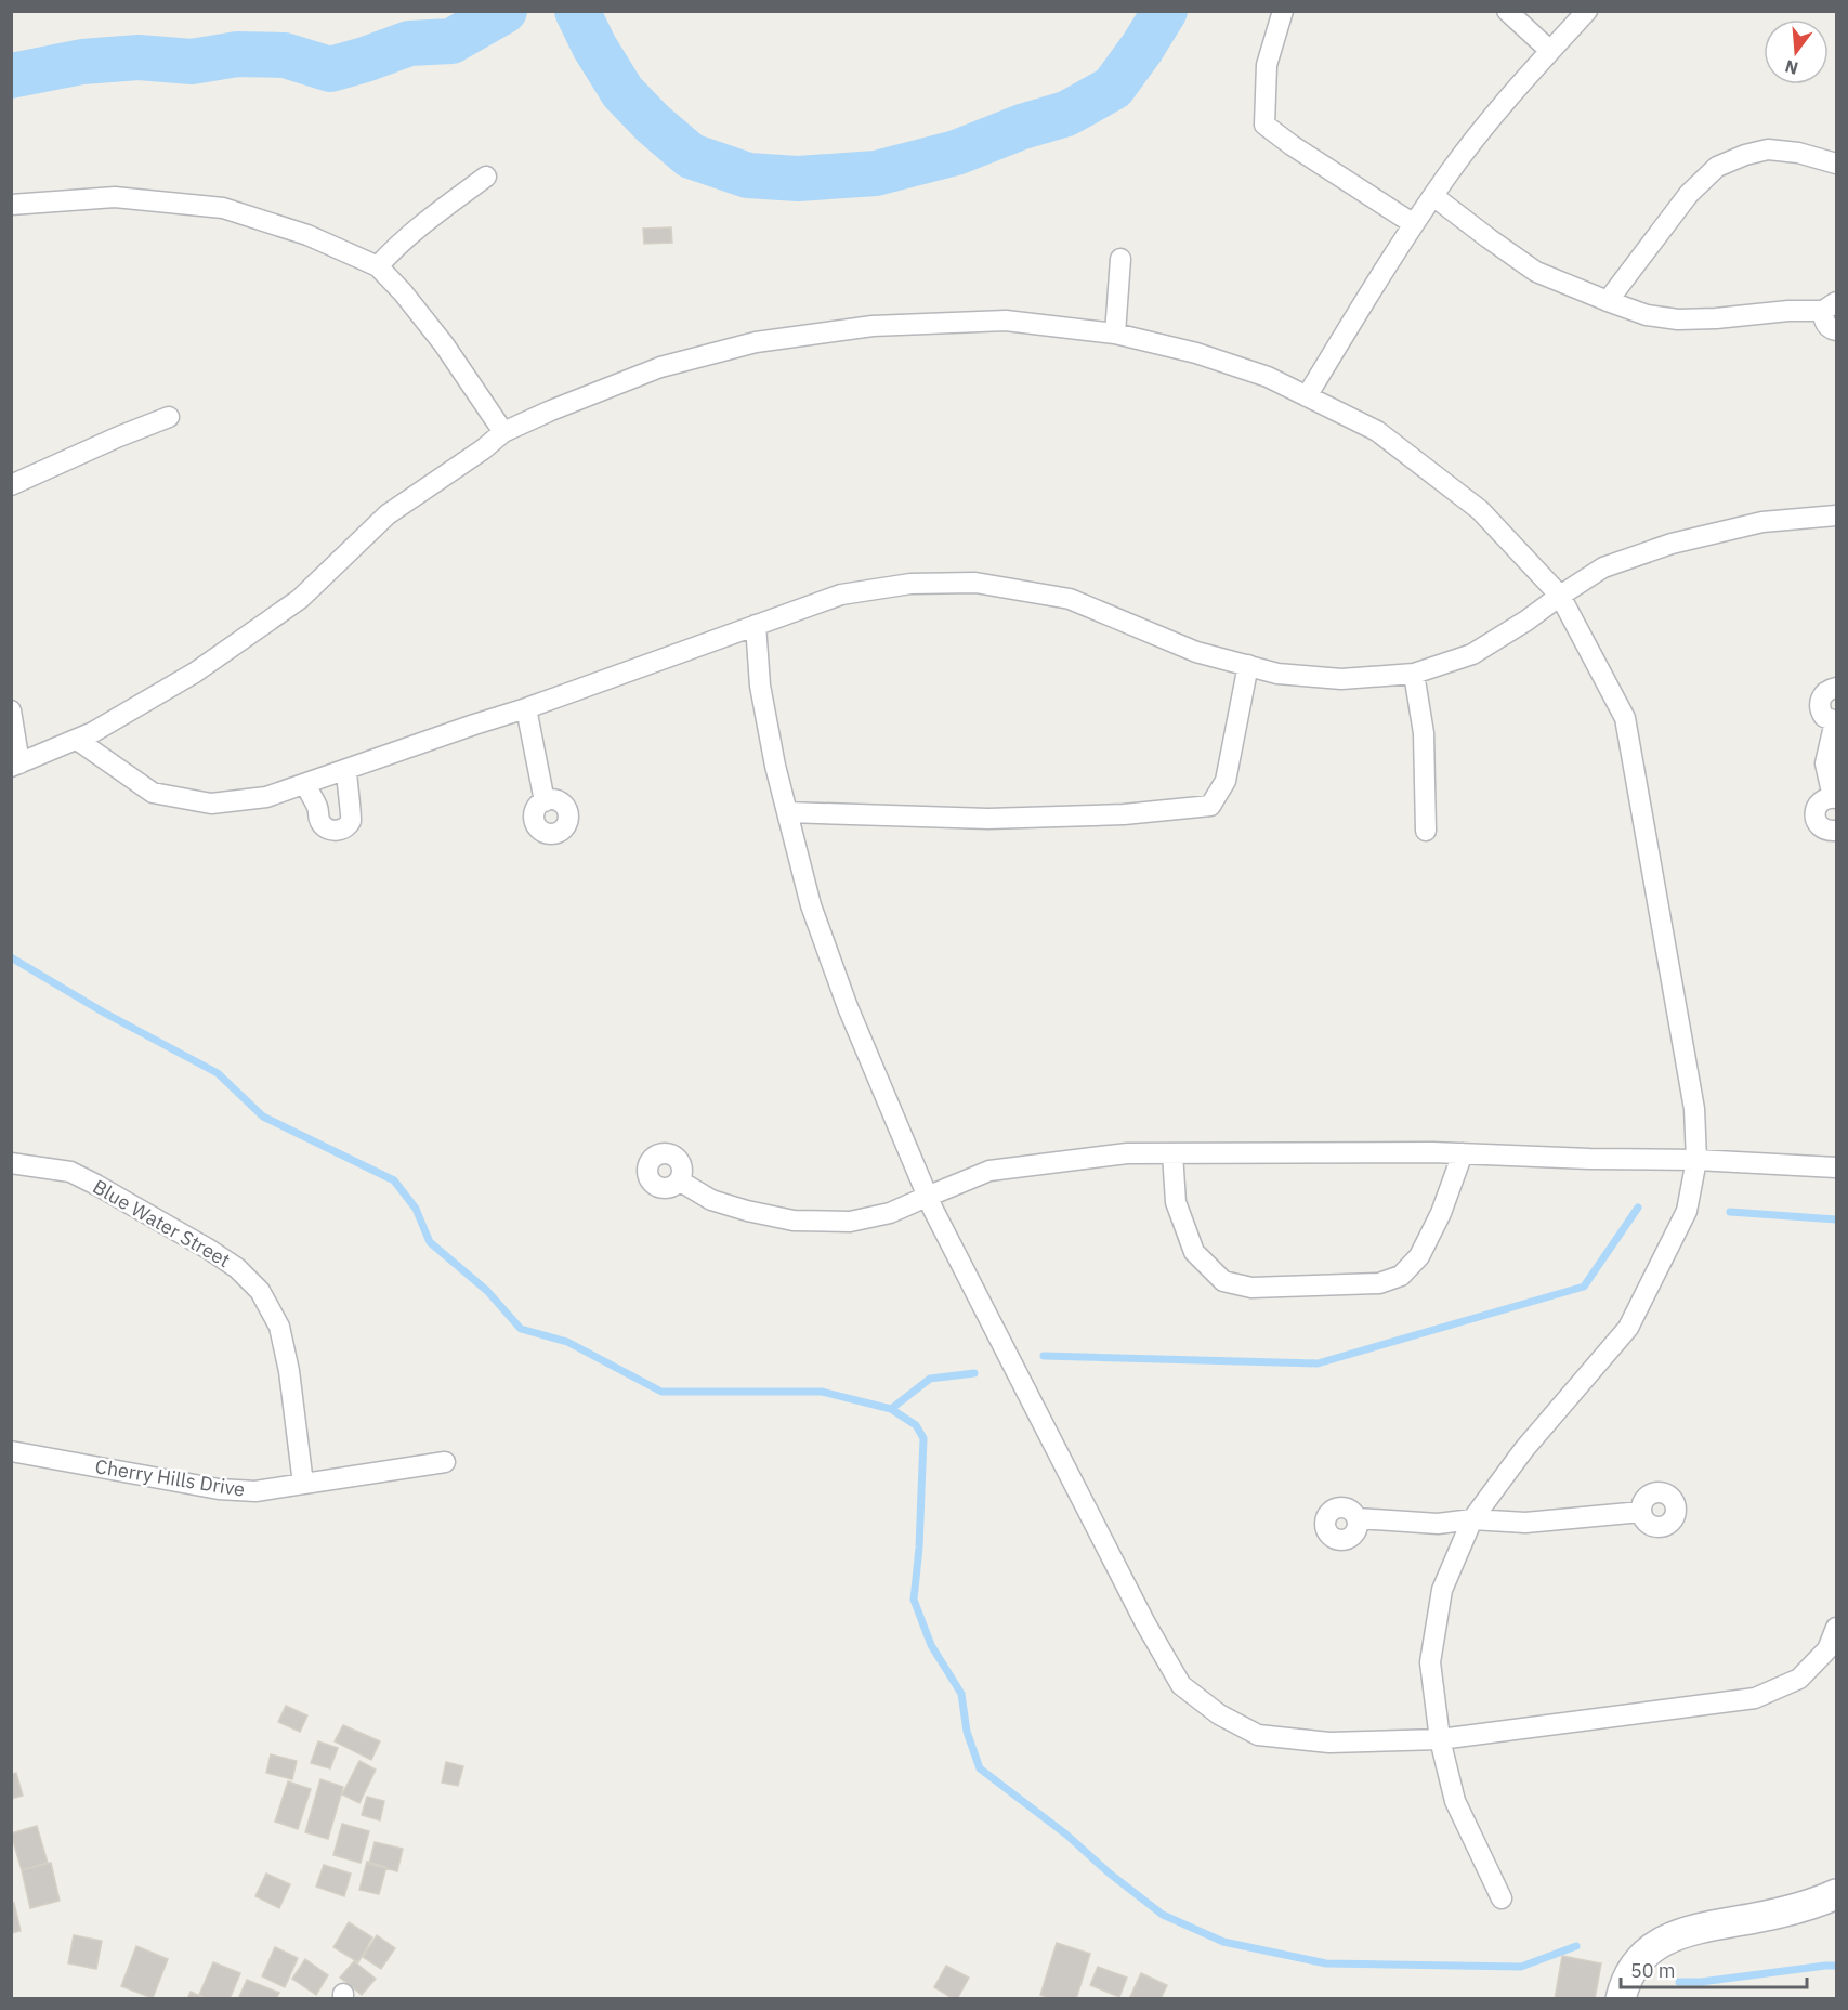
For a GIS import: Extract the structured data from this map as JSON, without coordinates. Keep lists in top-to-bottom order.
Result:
{
  "streets": {
    "street": ["Blue Water Street", "Cherry Hills Drive"]
  },
  "crossings": [
    ["Blue Water Street", "Cherry Hills Drive"]
  ],
  "scale_bar": "50 m",
  "north": "bottom"
}
